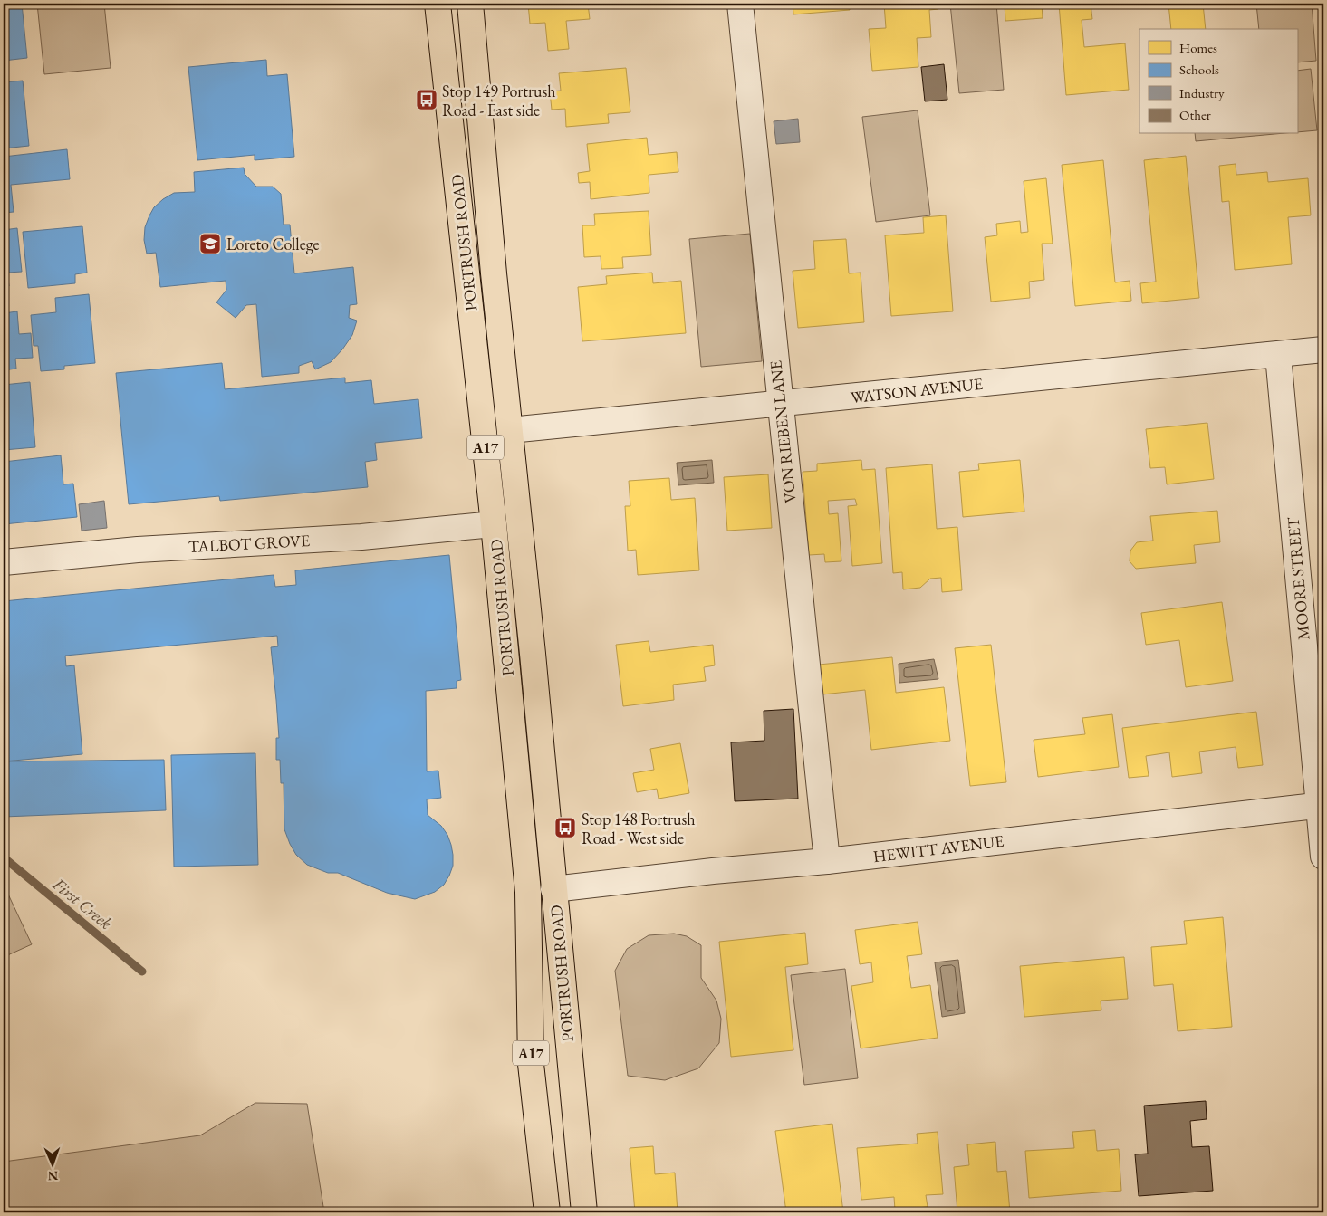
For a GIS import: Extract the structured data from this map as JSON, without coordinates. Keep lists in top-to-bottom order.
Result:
{
  "streets": {
    "highway": ["PORTRUSH ROAD", "A17"],
    "street": [
      "WATSON AVENUE",
      "VON RIEBEN LANE",
      "TALBOT GROVE",
      "MOORE STREET",
      "HEWITT AVENUE"
    ]
  },
  "crossings": [
    ["PORTRUSH ROAD", "WATSON AVENUE"],
    ["PORTRUSH ROAD", "TALBOT GROVE"],
    ["PORTRUSH ROAD", "HEWITT AVENUE"],
    ["WATSON AVENUE", "VON RIEBEN LANE"],
    ["WATSON AVENUE", "MOORE STREET"],
    ["VON RIEBEN LANE", "HEWITT AVENUE"],
    ["MOORE STREET", "HEWITT AVENUE"]
  ],
  "water": ["First Creek"],
  "places": {
    "bus stop": ["Stop 149 Portrush Road - East side", "Stop 148 Portrush Road - West side"],
    "school or university": ["Loreto College"]
  },
  "legend": [
    "Homes",
    "Schools",
    "Industry",
    "Other"
  ],
  "north": "bottom"
}
